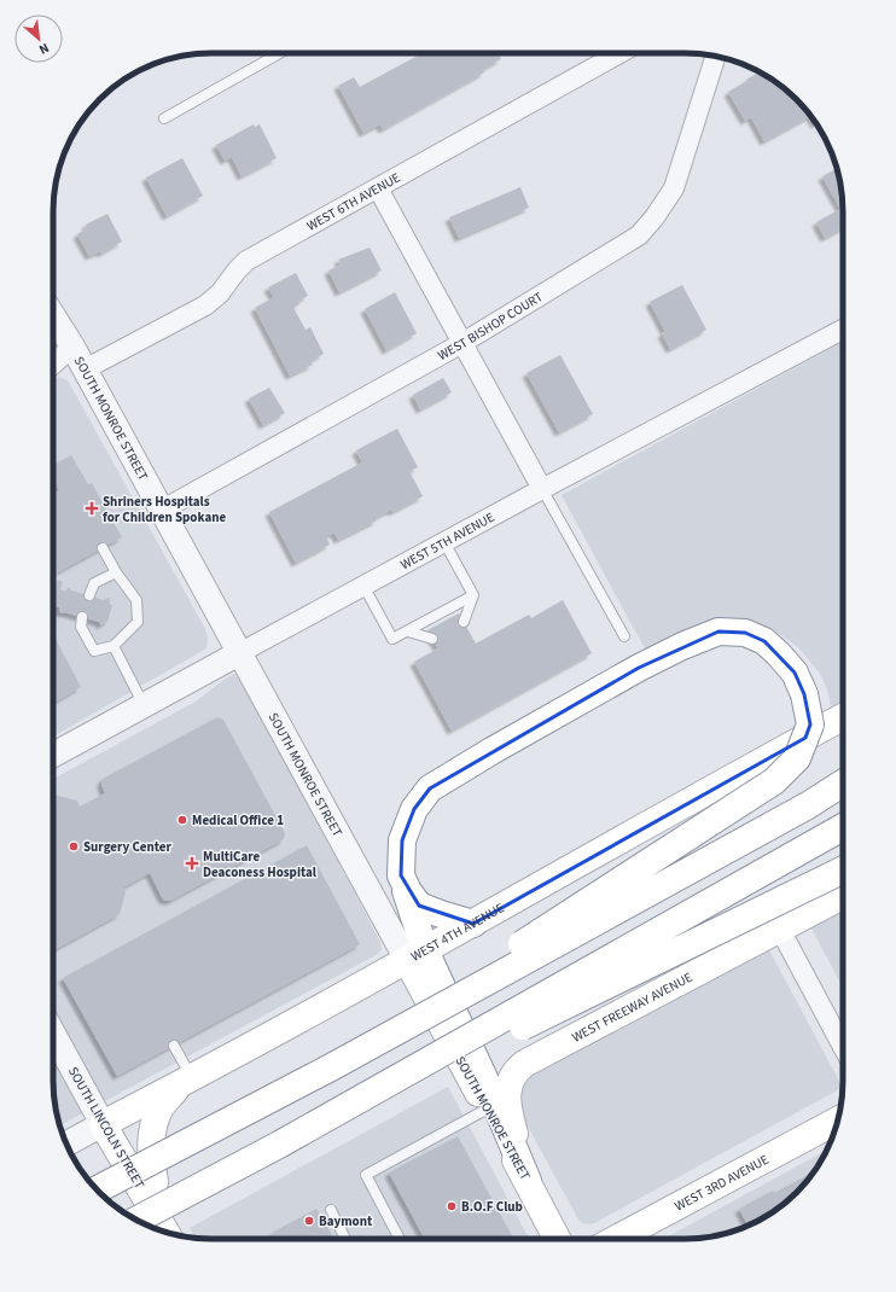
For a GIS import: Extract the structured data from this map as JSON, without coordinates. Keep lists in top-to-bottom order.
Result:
{
  "streets": {
    "main road": [
      "SOUTH MONROE STREET",
      "WEST 4TH AVENUE",
      "WEST FREEWAY AVENUE",
      "SOUTH LINCOLN STREET",
      "WEST 3RD AVENUE"
    ],
    "street": ["WEST 6TH AVENUE", "WEST BISHOP COURT", "WEST 5TH AVENUE"]
  },
  "crossings": [
    ["WEST 6TH AVENUE", "SOUTH MONROE STREET"],
    ["WEST BISHOP COURT", "SOUTH MONROE STREET"],
    ["SOUTH MONROE STREET", "WEST 5TH AVENUE"],
    ["SOUTH MONROE STREET", "WEST 4TH AVENUE"],
    ["SOUTH MONROE STREET", "WEST FREEWAY AVENUE"],
    ["WEST 4TH AVENUE", "SOUTH LINCOLN STREET"]
  ],
  "places": {
    "health": ["Shriners Hospitals for Children Spokane", "MultiCare Deaconess Hospital"],
    "other": [
      "Medical Office 1",
      "Surgery Center",
      "B.O.F Club",
      "Baymont"
    ]
  },
  "north": "bottom right"
}
